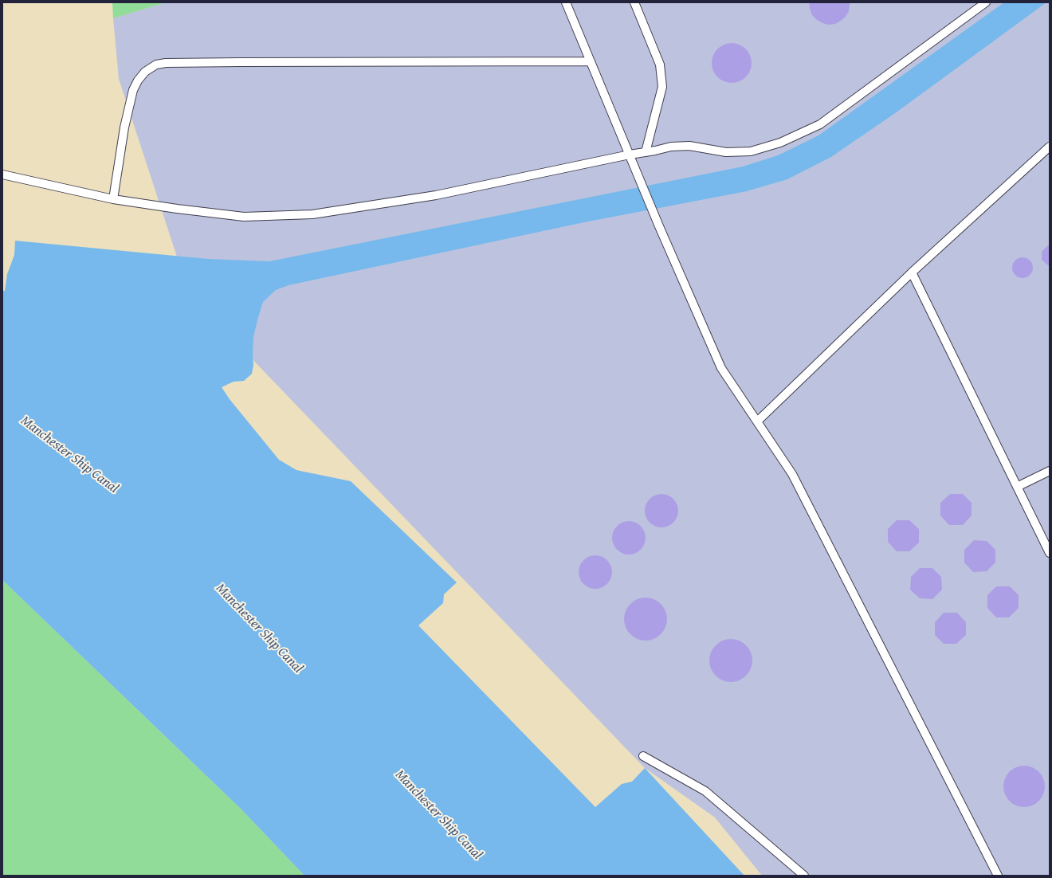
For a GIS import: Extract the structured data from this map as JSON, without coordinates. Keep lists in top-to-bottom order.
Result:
{
  "water": ["Manchester Ship Canal"]
}
